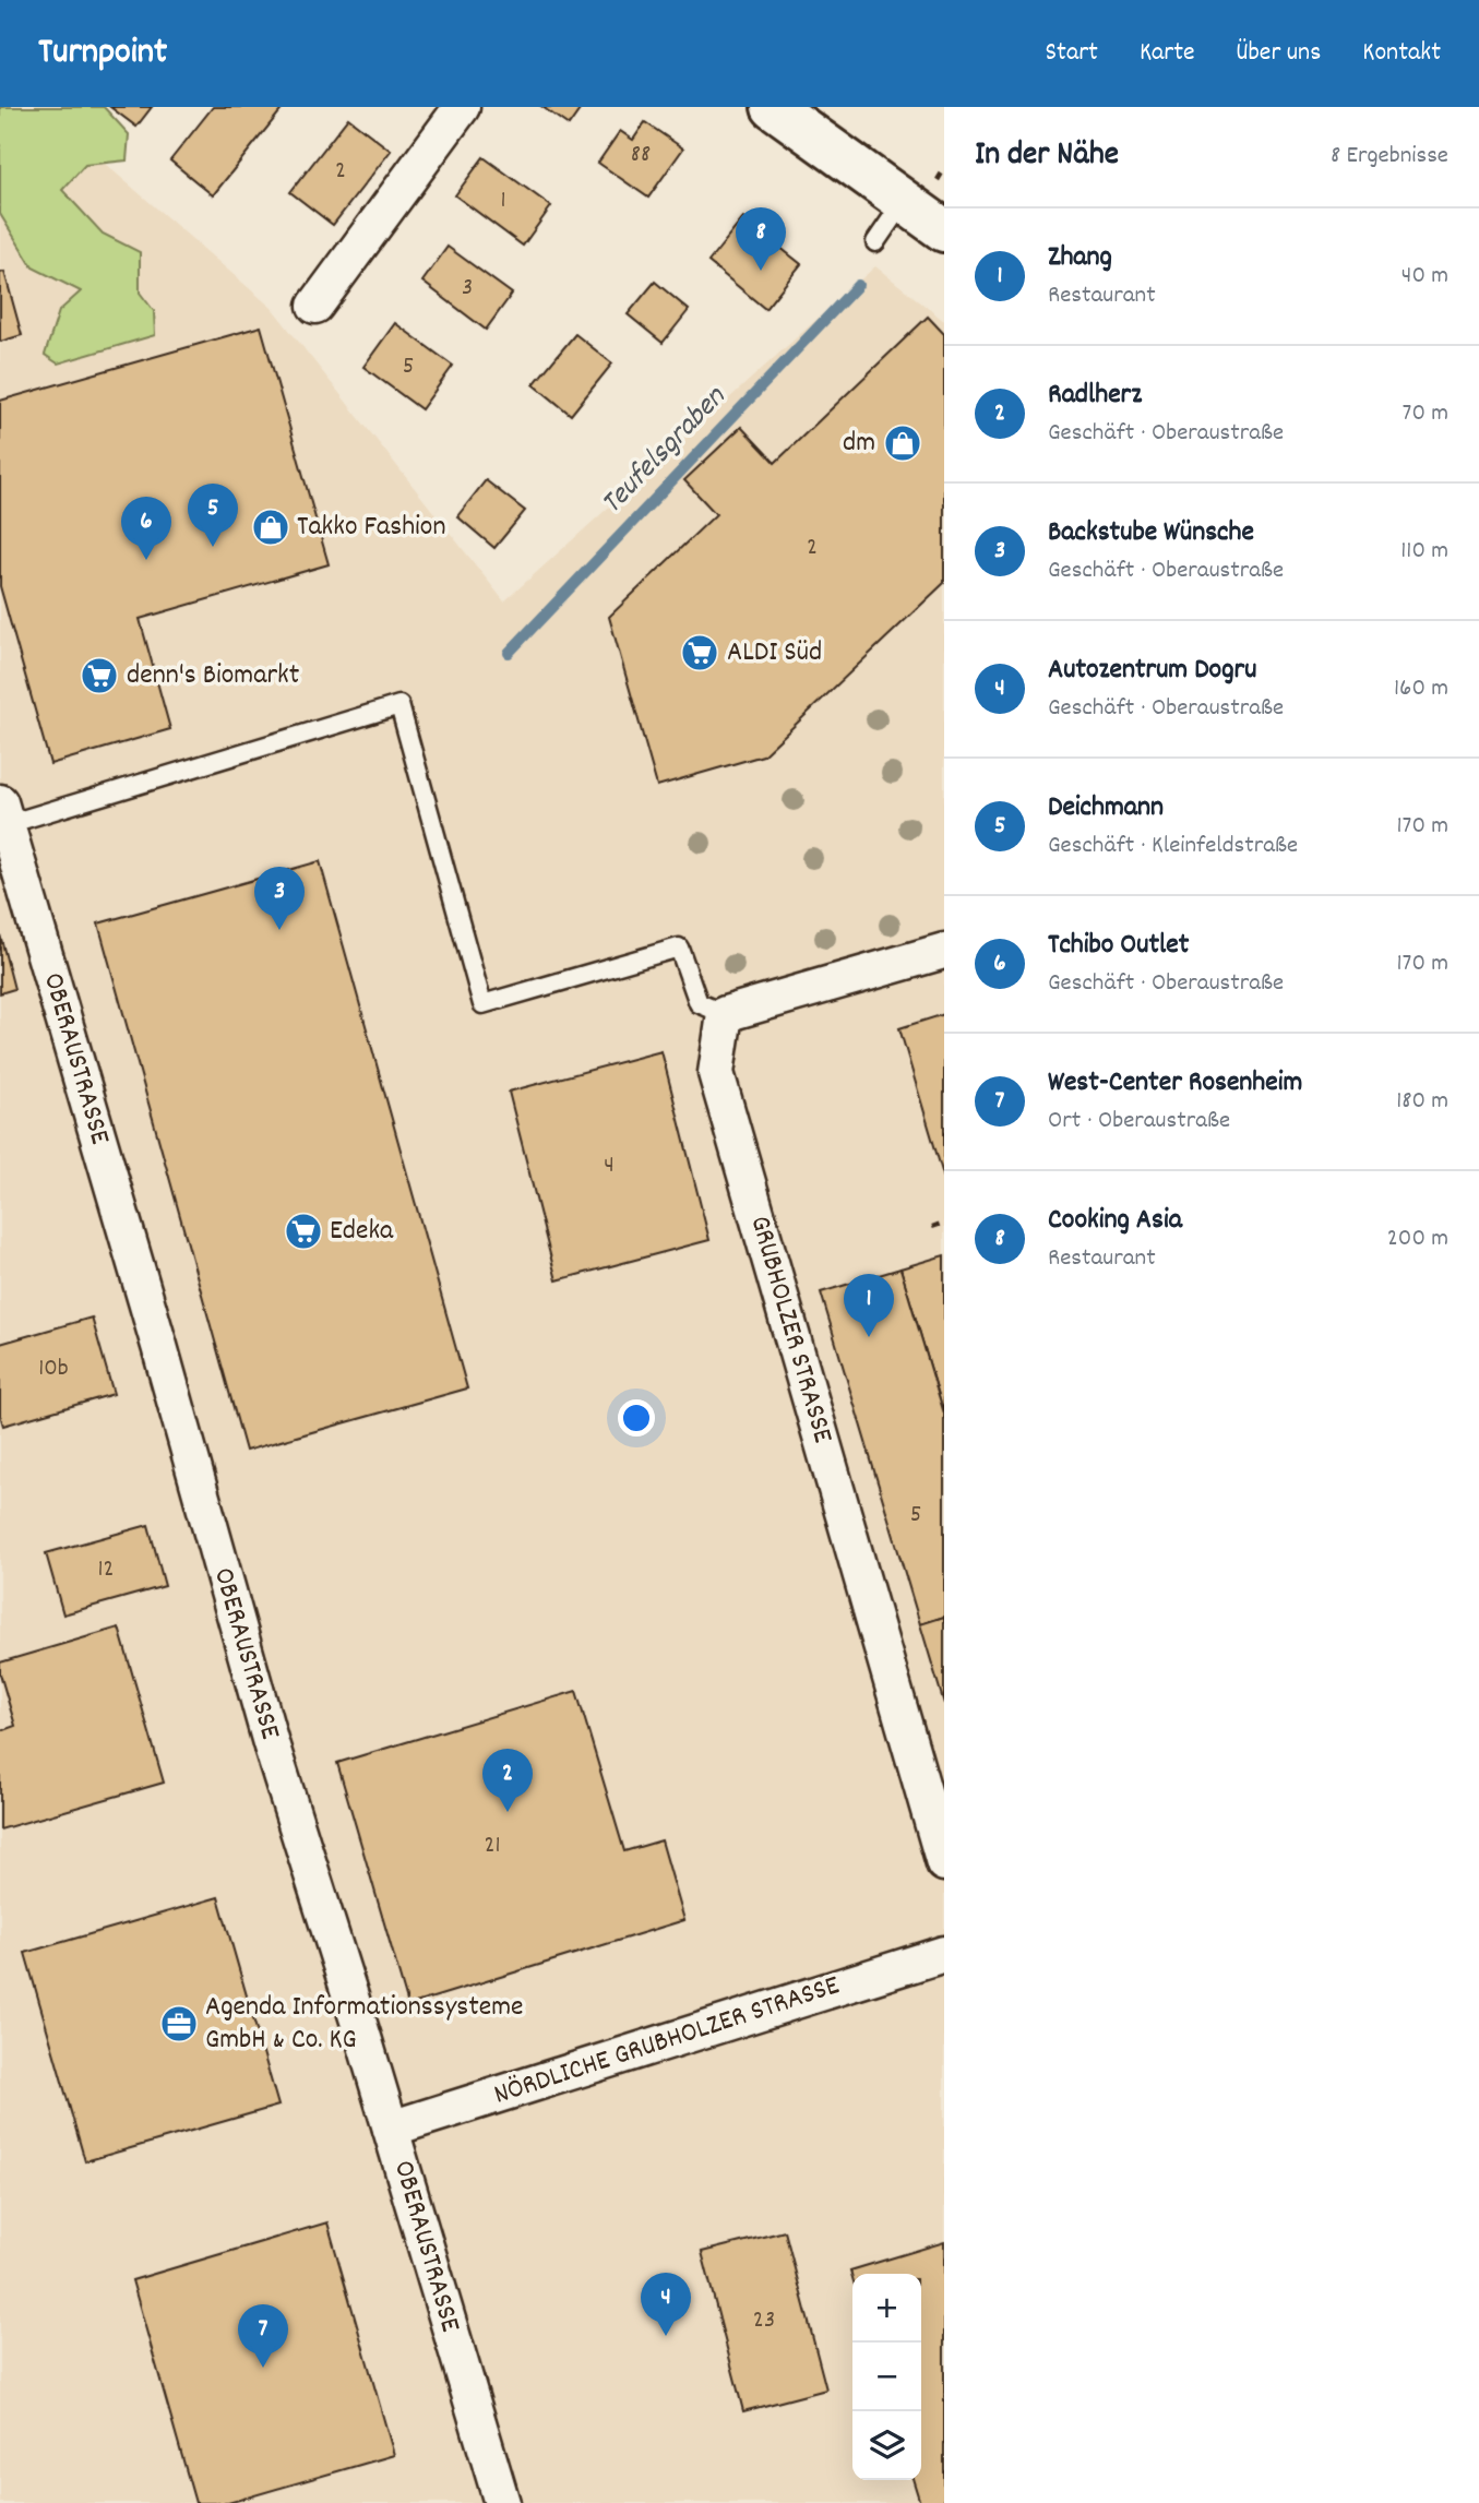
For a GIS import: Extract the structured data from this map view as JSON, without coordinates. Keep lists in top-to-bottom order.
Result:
{
  "streets": {
    "street": ["OBERAUSTRASSE", "GRUBHOLZER STRASSE", "NÖRDLICHE GRUBHOLZER STRASSE"]
  },
  "crossings": [
    ["OBERAUSTRASSE", "NÖRDLICHE GRUBHOLZER STRASSE"]
  ],
  "water": ["Teufelsgraben"],
  "places": {
    "shop": ["dm", "Takko Fashion"],
    "supermarket": ["ALDI Süd", "denn's Biomarkt", "Edeka"],
    "office": ["Agenda Informationssysteme GmbH & Co. KG"]
  },
  "house_numbers": [
    "88",
    "2",
    "1",
    "3",
    "5",
    "2",
    "4",
    "10b",
    "5",
    "12",
    "21",
    "23"
  ],
  "page": {
    "header": "Turnpoint",
    "nav": [
      "Start",
      "Karte",
      "Über uns",
      "Kontakt"
    ],
    "heading": ["In der Nähe", "8 Ergebnisse"],
    "list": [
      {
        "mark": "1",
        "name": "Zhang",
        "note": "Restaurant",
        "value": "40 m"
      },
      {
        "mark": "2",
        "name": "Radlherz",
        "note": "Geschäft · Oberaustraße",
        "value": "70 m"
      },
      {
        "mark": "3",
        "name": "Backstube Wünsche",
        "note": "Geschäft · Oberaustraße",
        "value": "110 m"
      },
      {
        "mark": "4",
        "name": "Autozentrum Dogru",
        "note": "Geschäft · Oberaustraße",
        "value": "160 m"
      },
      {
        "mark": "5",
        "name": "Deichmann",
        "note": "Geschäft · Kleinfeldstraße",
        "value": "170 m"
      },
      {
        "mark": "6",
        "name": "Tchibo Outlet",
        "note": "Geschäft · Oberaustraße",
        "value": "170 m"
      },
      {
        "mark": "7",
        "name": "West-Center Rosenheim",
        "note": "Ort · Oberaustraße",
        "value": "180 m"
      },
      {
        "mark": "8",
        "name": "Cooking Asia",
        "note": "Restaurant",
        "value": "200 m"
      }
    ],
    "pins": [
      "8",
      "5",
      "6",
      "3",
      "1",
      "2",
      "4",
      "7"
    ],
    "map_buttons": ["+", "−"]
  }
}
